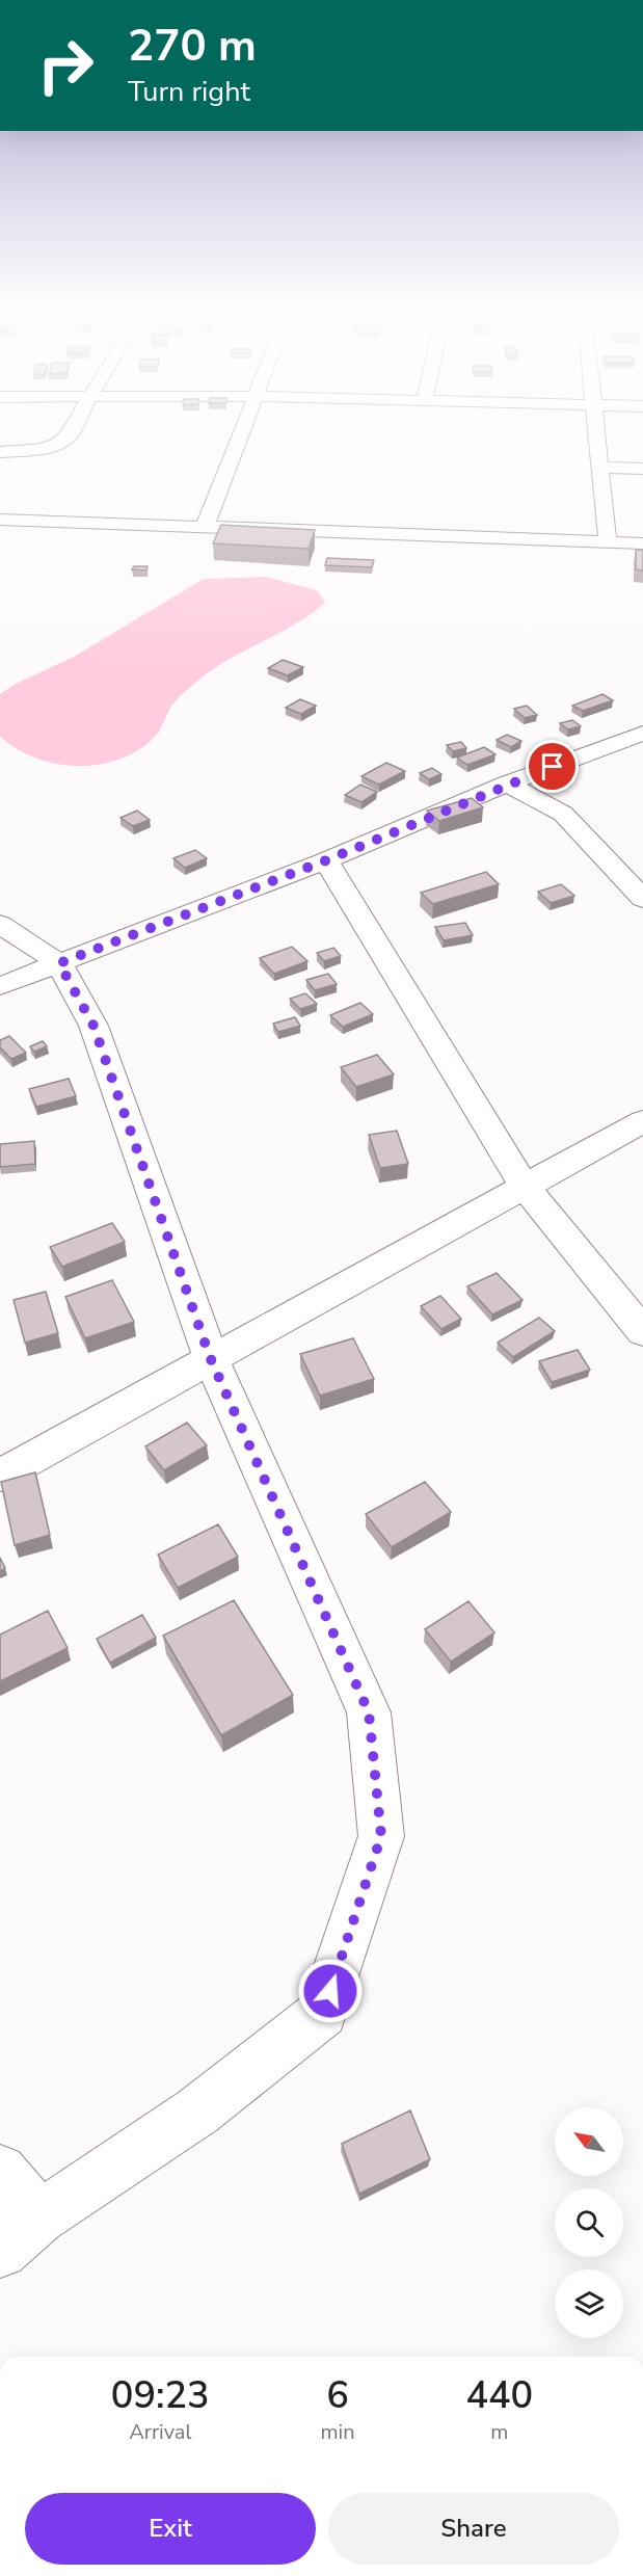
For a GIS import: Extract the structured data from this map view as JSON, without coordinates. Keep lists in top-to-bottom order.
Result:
{
  "north": "top left",
  "page": {
    "turn": ["270 m", "Turn right"],
    "eta": [
      "09:23",
      "Arrival",
      "6",
      "min",
      "440",
      "m"
    ],
    "buttons": ["Exit", "Share"]
  }
}
